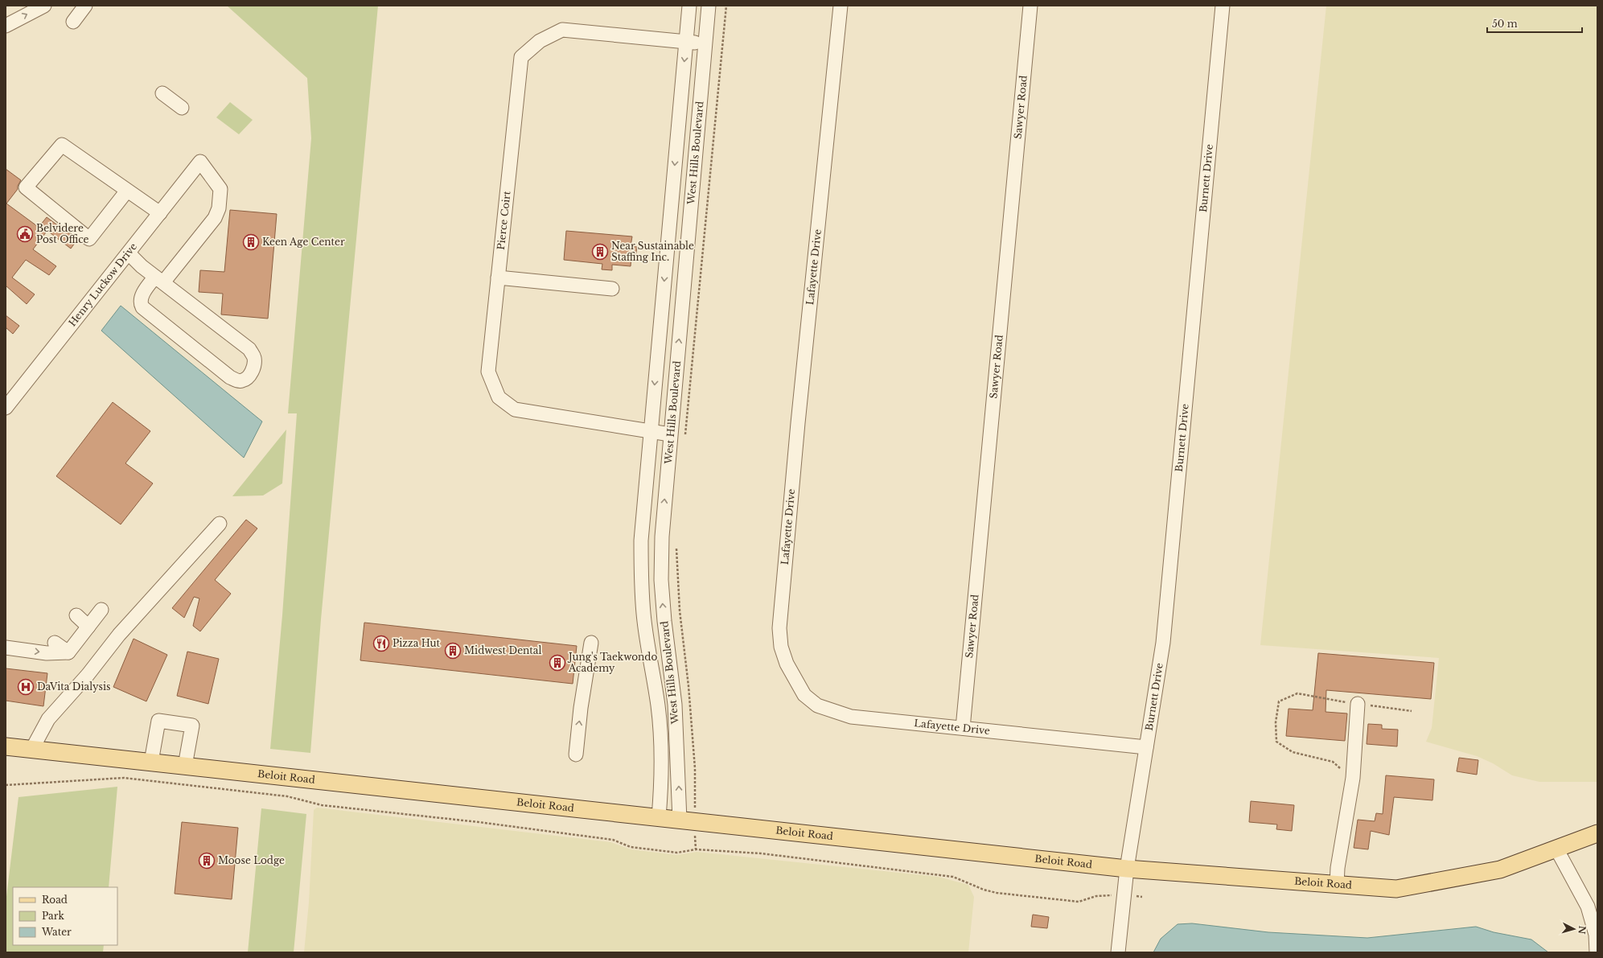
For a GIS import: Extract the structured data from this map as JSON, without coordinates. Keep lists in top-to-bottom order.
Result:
{
  "streets": {
    "main road": ["Beloit Road"],
    "street": [
      "Sawyer Road",
      "West Hills Boulevard",
      "Burnett Drive",
      "Pierce Coirt",
      "Lafayette Drive",
      "Henry Luckow Drive"
    ]
  },
  "crossings": [
    ["Sawyer Road", "Lafayette Drive"],
    ["West Hills Boulevard", "Pierce Coirt"],
    ["West Hills Boulevard", "Beloit Road"],
    ["Burnett Drive", "Lafayette Drive"],
    ["Burnett Drive", "Beloit Road"]
  ],
  "places": {
    "public building": ["Belvidere Post Office"],
    "building": [
      "Keen Age Center",
      "Near Sustainable Staffing Inc.",
      "Midwest Dental",
      "Jung's Taekwondo Academy",
      "Moose Lodge"
    ],
    "restaurant": ["Pizza Hut"],
    "hospital": ["DaVita Dialysis"]
  },
  "legend": ["Road", "Park", "Water"],
  "scale_bar": "50 m",
  "north": "right"
}
